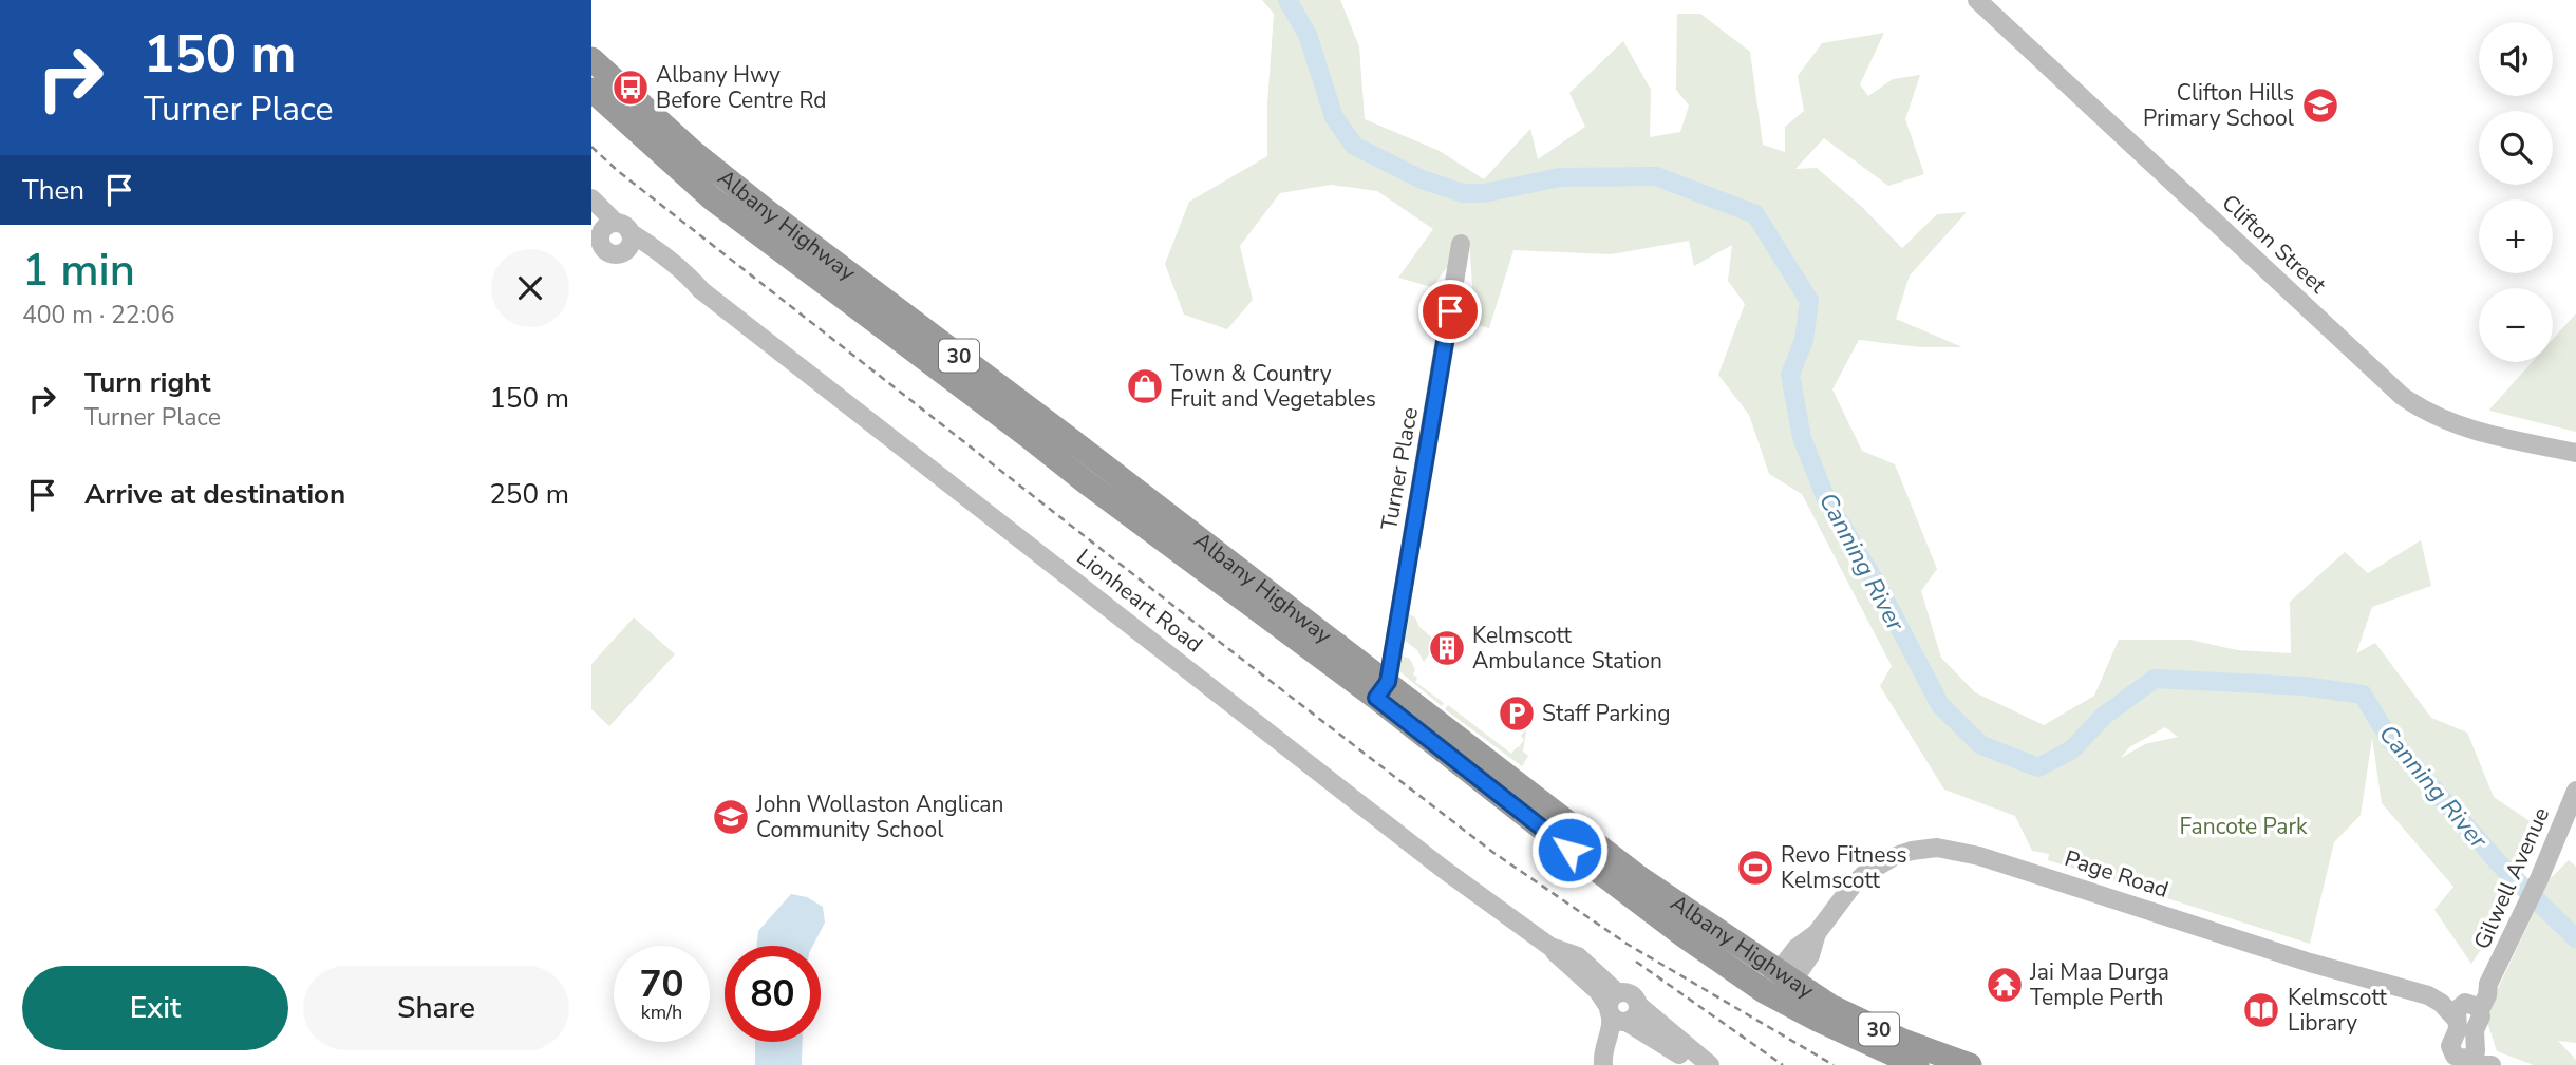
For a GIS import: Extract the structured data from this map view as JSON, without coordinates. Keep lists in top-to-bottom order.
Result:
{
  "streets": {
    "highway": ["Albany Highway", "30"],
    "main road": [
      "Clifton Street",
      "Turner Place",
      "Lionheart Road",
      "Page Road",
      "Gilwell Avenue"
    ]
  },
  "crossings": [
    ["Albany Highway", "Turner Place"],
    ["Albany Highway", "Page Road"],
    ["Page Road", "Gilwell Avenue"]
  ],
  "water": ["Canning River"],
  "parks": ["Fancote Park"],
  "places": {
    "bus stop": ["Albany Hwy Before Centre Rd"],
    "school or university": ["Clifton Hills Primary School", "John Wollaston Anglican Community School"],
    "shop": ["Town & Country Fruit and Vegetables"],
    "building": ["Kelmscott Ambulance Station"],
    "parking": ["Staff Parking"],
    "sports": ["Revo Fitness Kelmscott"],
    "temple": ["Jai Maa Durga Temple Perth"],
    "library": ["Kelmscott Library"]
  },
  "page": {
    "turn": ["150 m", "Turner Place"],
    "map_buttons": ["+", "−"],
    "then": "Then",
    "heading": ["1 min", "400 m · 22:06"],
    "list": [
      {
        "name": "Turn right",
        "note": "Turner Place",
        "value": "150 m"
      },
      {
        "name": "Arrive at destination",
        "value": "250 m"
      }
    ],
    "speed": "70 km/h",
    "limit": "80",
    "buttons": ["Exit", "Share"]
  }
}
